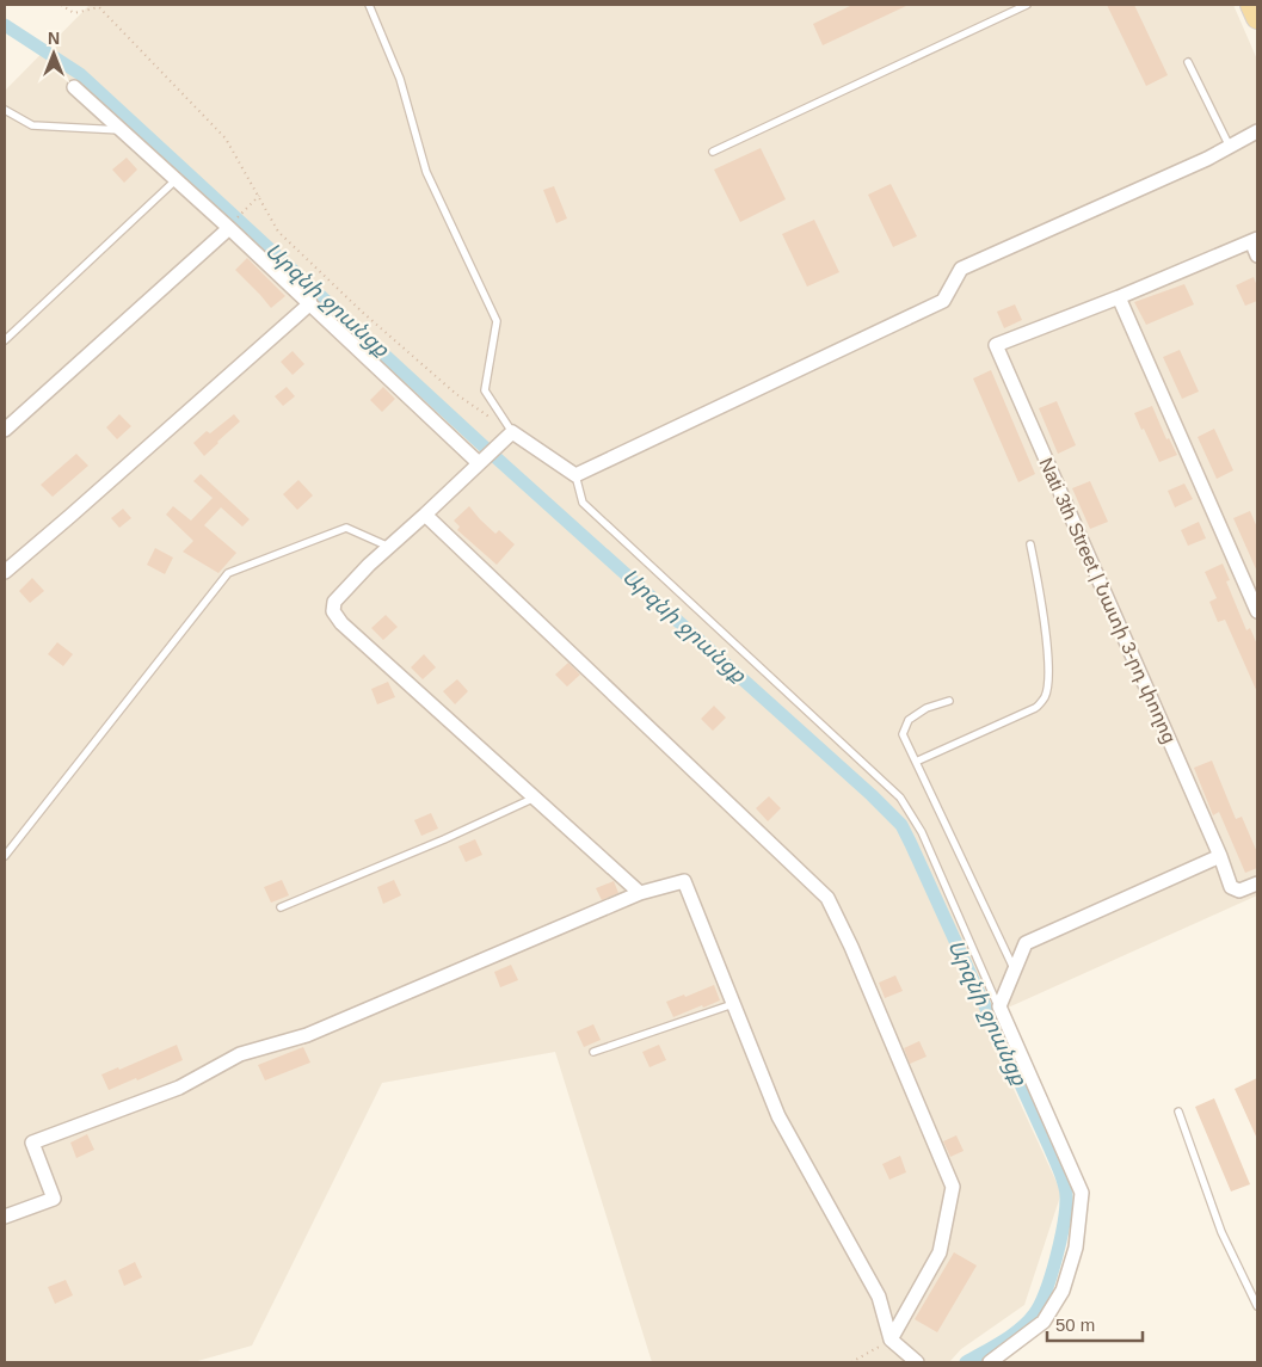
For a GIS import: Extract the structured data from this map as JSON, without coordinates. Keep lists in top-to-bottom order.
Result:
{
  "streets": {
    "street": ["Nati 3th Street | Նատի 3-րդ փողոց"]
  },
  "water": ["Արզնի ջրանցք"],
  "scale_bar": "50 m",
  "north": "top"
}
